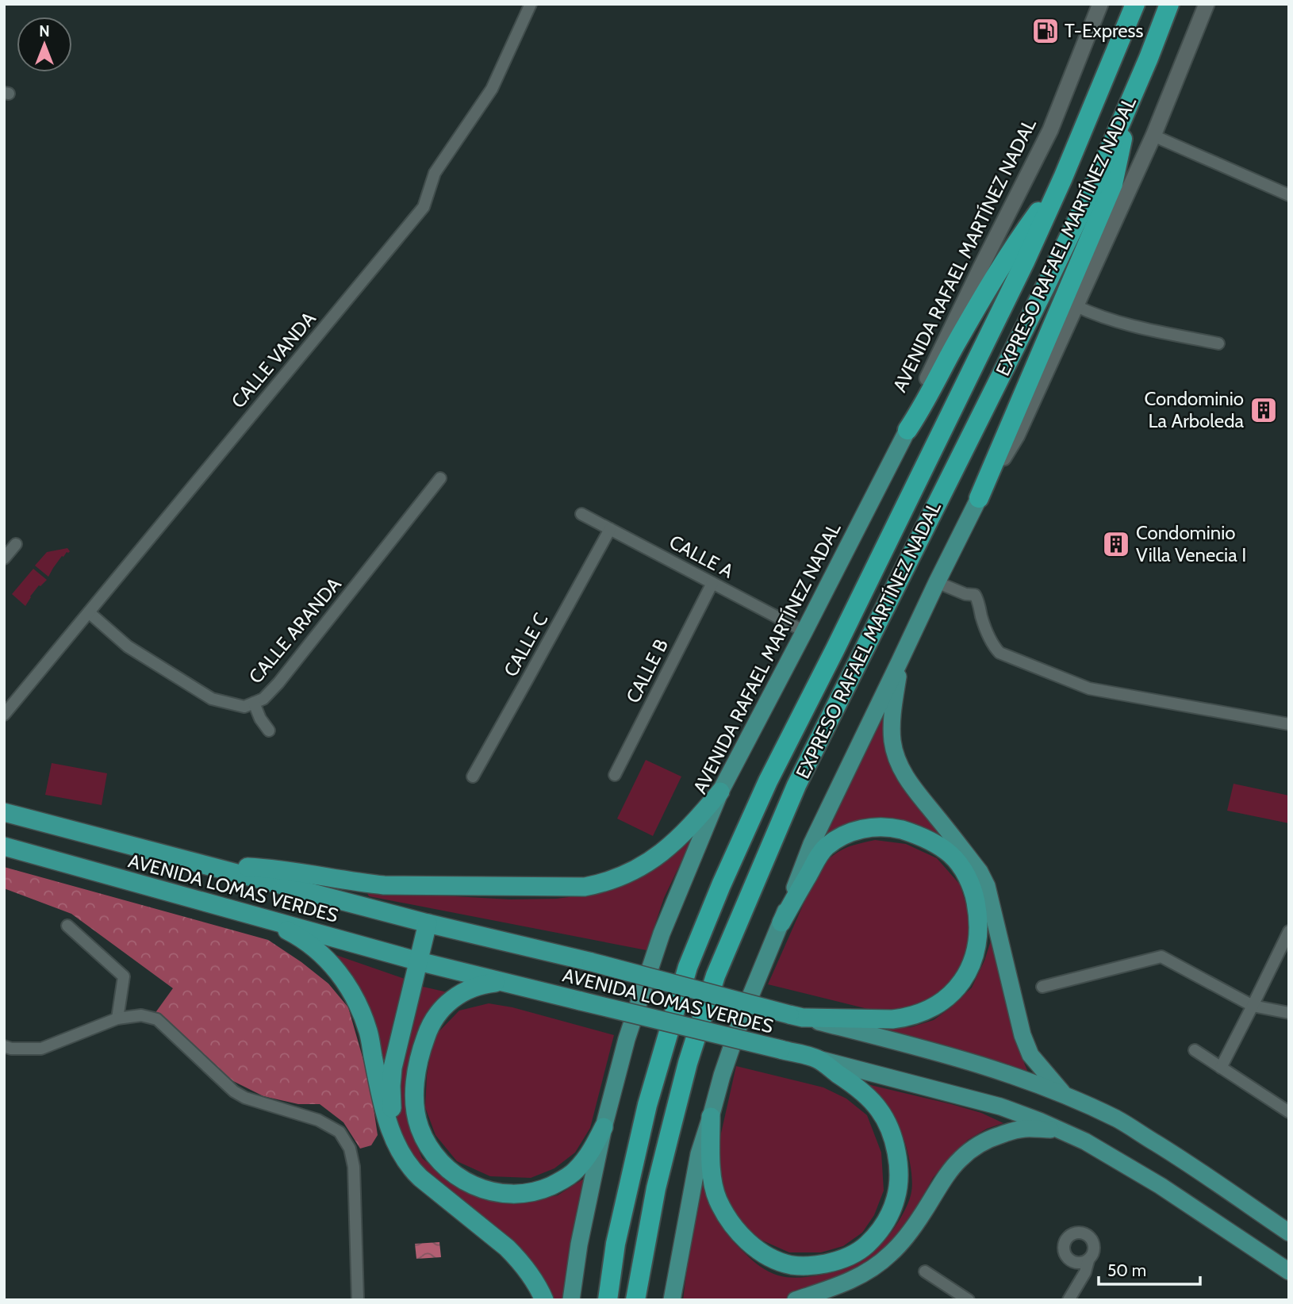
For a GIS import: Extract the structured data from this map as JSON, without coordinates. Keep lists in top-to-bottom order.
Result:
{
  "streets": {
    "highway": ["EXPRESO RAFAEL MARTÍNEZ NADAL", "AVENIDA LOMAS VERDES"],
    "main road": ["AVENIDA RAFAEL MARTÍNEZ NADAL"],
    "street": [
      "CALLE VANDA",
      "CALLE A",
      "CALLE ARANDA",
      "CALLE C",
      "CALLE B"
    ]
  },
  "crossings": [
    ["AVENIDA RAFAEL MARTÍNEZ NADAL", "CALLE A"],
    ["CALLE VANDA", "CALLE ARANDA"],
    ["CALLE A", "CALLE C"],
    ["CALLE A", "CALLE B"]
  ],
  "places": {
    "fuel station": ["T-Express"],
    "building": ["Condominio La Arboleda", "Condominio Villa Venecia I"]
  },
  "scale_bar": "50 m",
  "north": "top"
}
